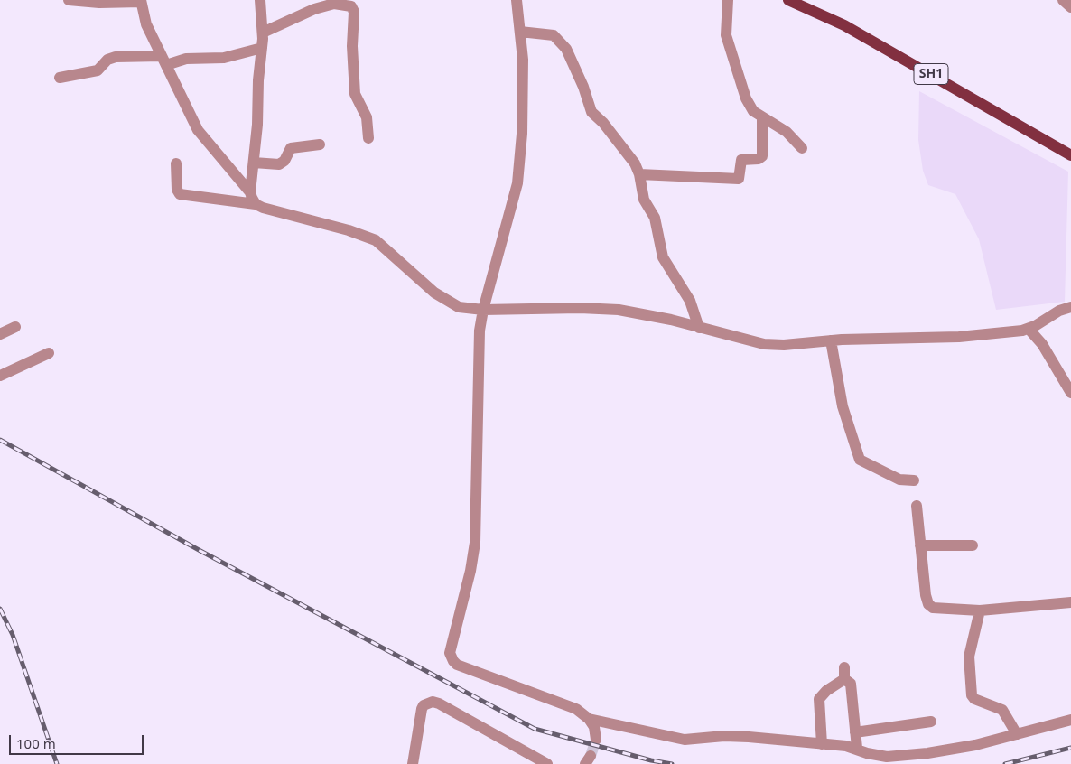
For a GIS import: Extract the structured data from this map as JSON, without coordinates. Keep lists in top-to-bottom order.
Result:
{
  "streets": {
    "main road": ["SH1"]
  },
  "scale_bar": "100 m"
}
